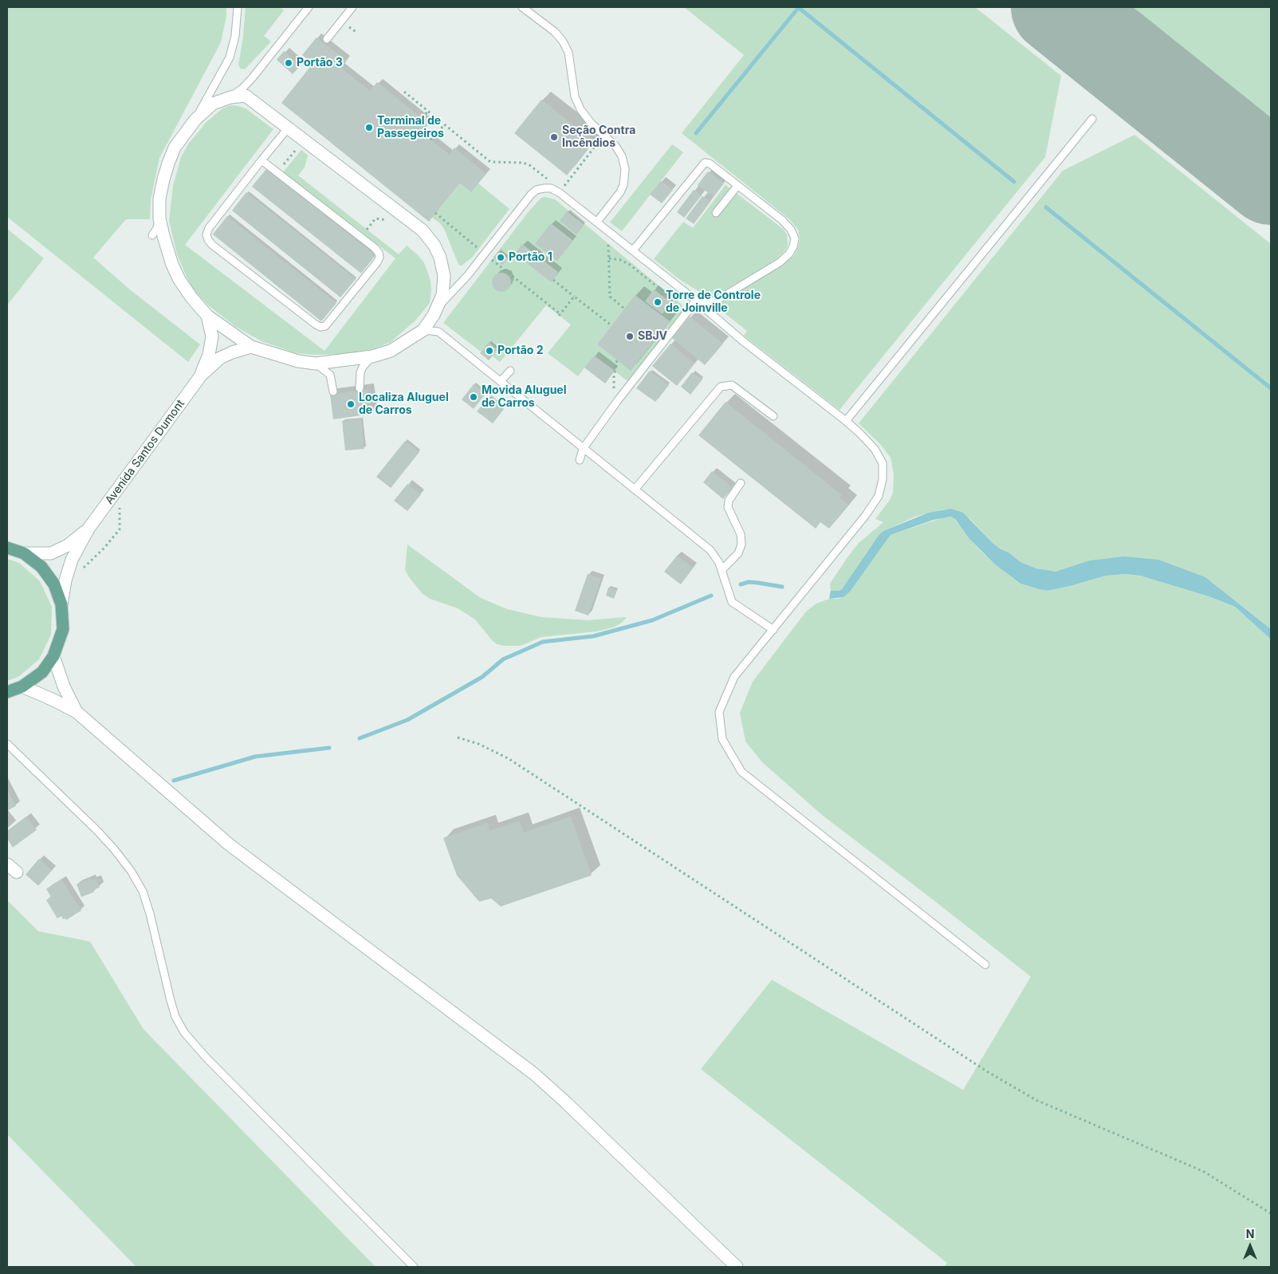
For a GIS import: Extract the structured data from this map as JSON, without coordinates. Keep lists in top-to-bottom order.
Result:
{
  "streets": {
    "street": ["Avenida Santos Dumont"]
  },
  "places": [
    "Portão 3",
    "Terminal de Passegeiros",
    "Seção Contra Incêndios",
    "Portão 1",
    "Torre de Controle de Joinville",
    "SBJV",
    "Portão 2",
    "Movida Aluguel de Carros",
    "Localiza Aluguel de Carros"
  ],
  "north": "top"
}
